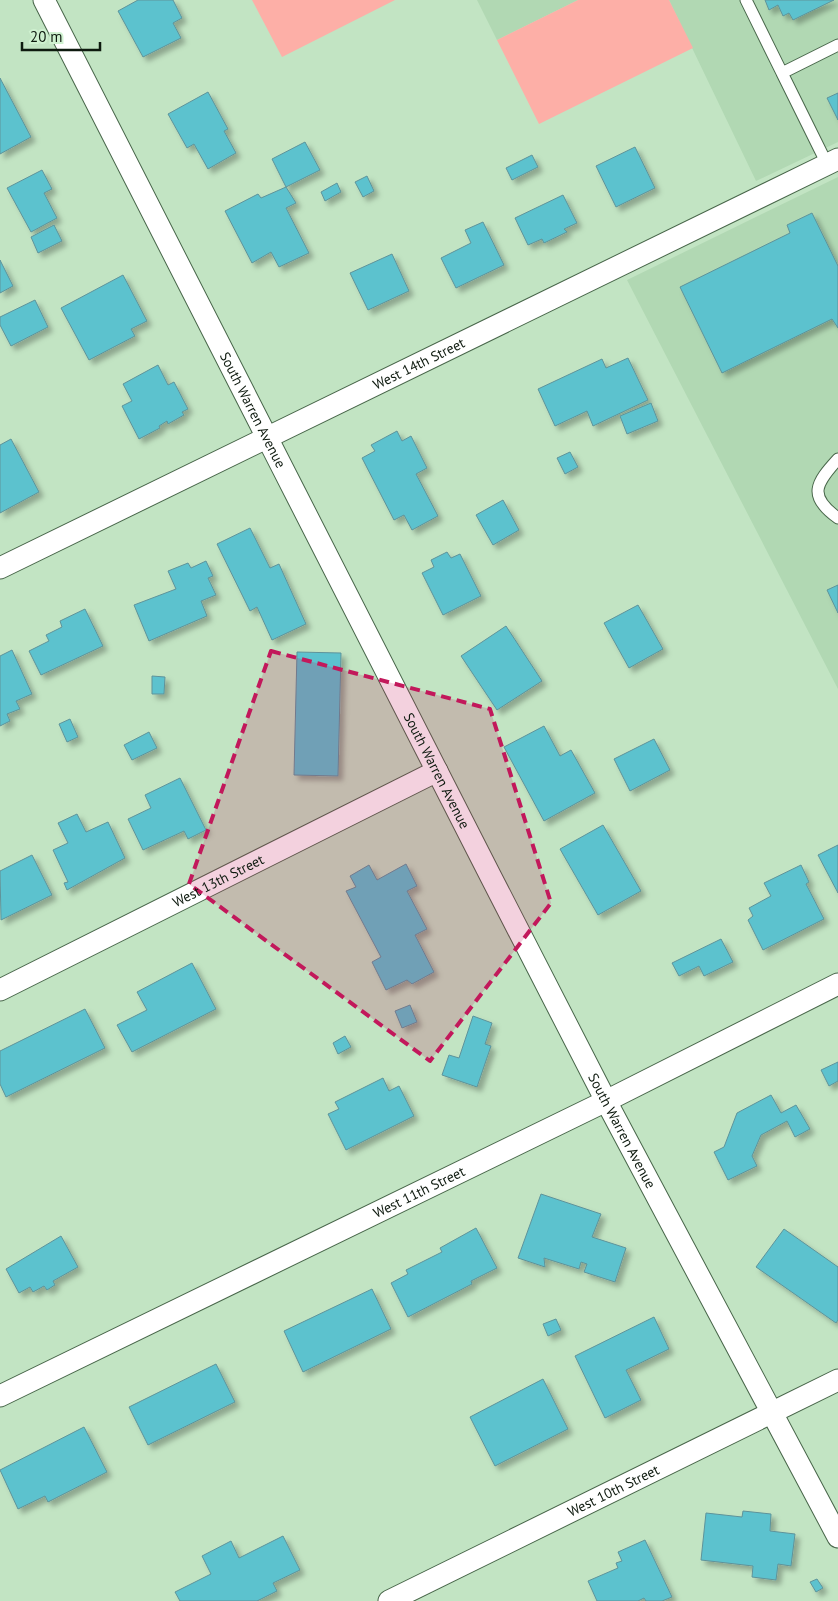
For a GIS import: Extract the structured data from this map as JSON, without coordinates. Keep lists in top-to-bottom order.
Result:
{
  "streets": {
    "street": [
      "West 14th Street",
      "South Warren Avenue",
      "West 13th Street",
      "West 11th Street",
      "West 10th Street"
    ]
  },
  "crossings": [
    ["West 14th Street", "South Warren Avenue"],
    ["South Warren Avenue", "West 13th Street"],
    ["South Warren Avenue", "West 11th Street"],
    ["South Warren Avenue", "West 10th Street"]
  ],
  "scale_bar": "20 m"
}
